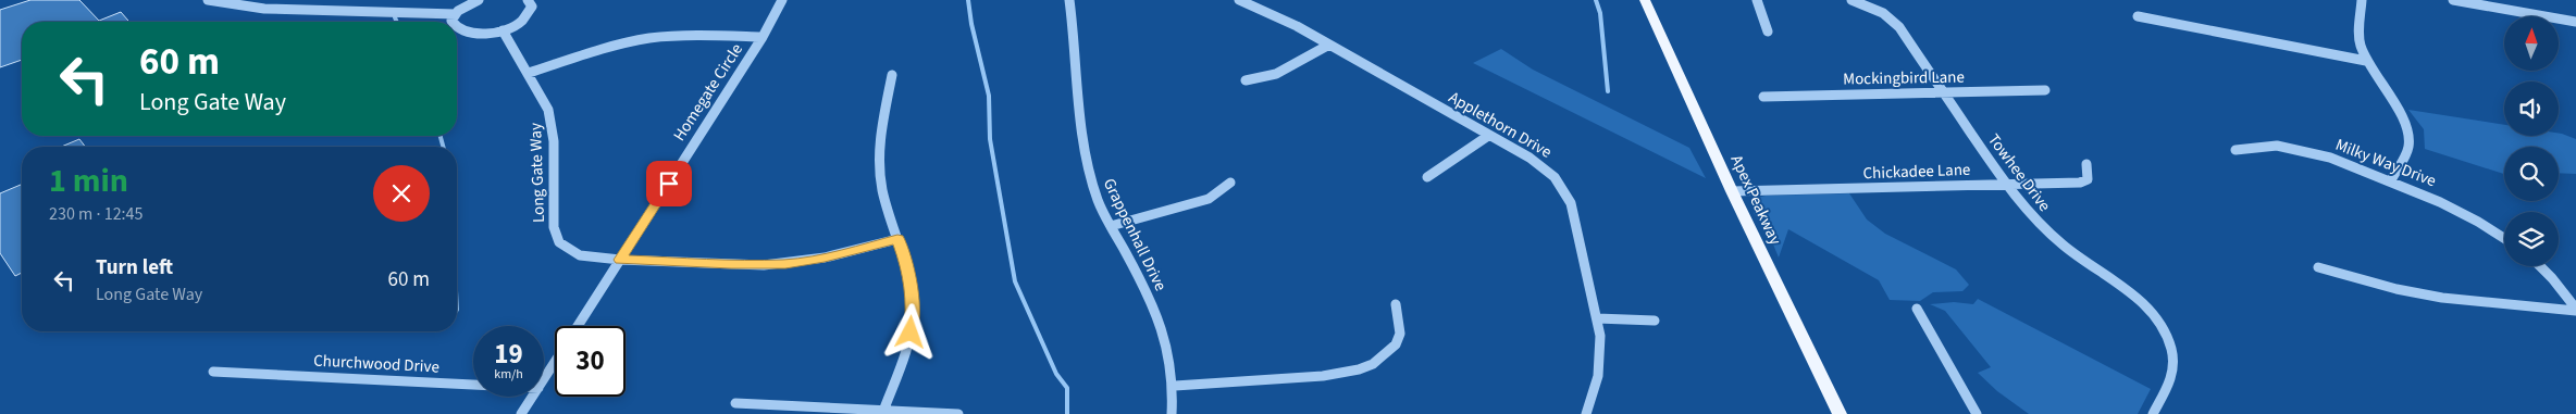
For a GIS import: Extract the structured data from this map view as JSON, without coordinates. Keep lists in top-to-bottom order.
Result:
{
  "streets": {
    "main road": ["Apex Peakway"],
    "street": [
      "Mockingbird Lane",
      "Homegate Circle",
      "Applethorn Drive",
      "Milky Way Drive",
      "Chickadee Lane",
      "Long Gate Way",
      "Towhee Drive",
      "Grappenhall Drive",
      "Churchwood Drive"
    ]
  },
  "crossings": [
    ["Mockingbird Lane", "Towhee Drive"],
    ["Homegate Circle", "Long Gate Way"],
    ["Chickadee Lane", "Towhee Drive"],
    ["Chickadee Lane", "Apex Peakway"]
  ],
  "north": "top",
  "page": {
    "turn": ["60 m", "Long Gate Way"],
    "heading": ["1 min", "230 m · 12:45"],
    "list": [
      {
        "name": "Turn left",
        "note": "Long Gate Way",
        "value": "60 m"
      }
    ],
    "speed": "19 km/h",
    "limit": "30"
  }
}
